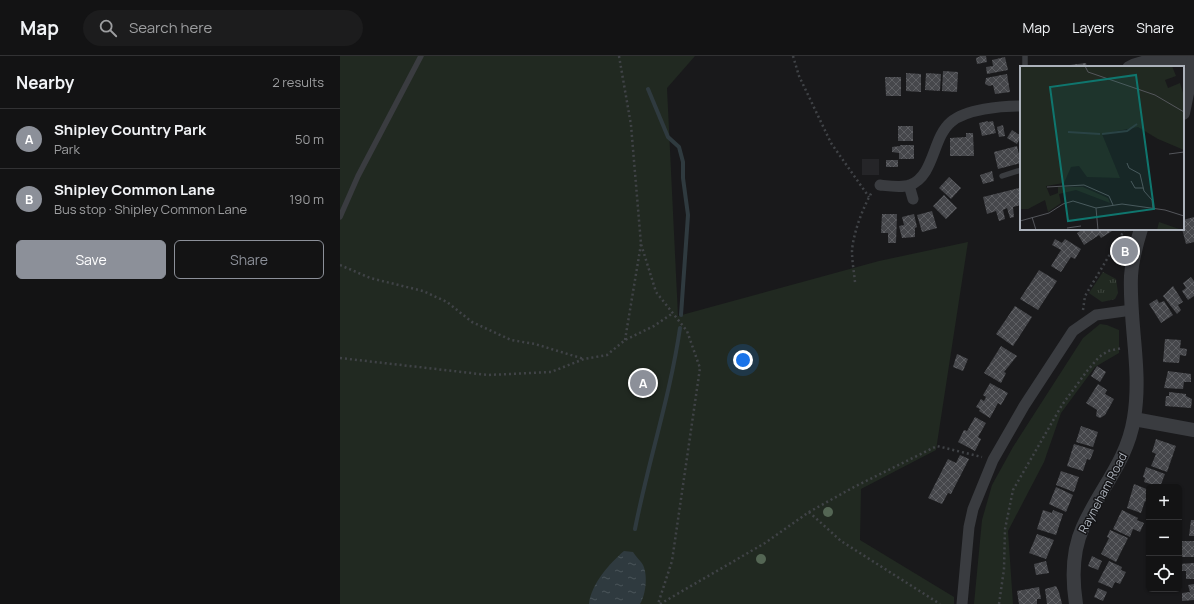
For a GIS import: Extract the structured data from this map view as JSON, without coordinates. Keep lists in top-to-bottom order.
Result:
{
  "streets": {
    "street": ["Rayneham Road"]
  },
  "page": {
    "header": "Map",
    "search": "Search here",
    "nav": ["Map", "Layers", "Share"],
    "heading": ["Nearby", "2 results"],
    "list": [
      {
        "mark": "A",
        "name": "Shipley Country Park",
        "note": "Park",
        "value": "50 m"
      },
      {
        "mark": "B",
        "name": "Shipley Common Lane",
        "note": "Bus stop · Shipley Common Lane",
        "value": "190 m"
      }
    ],
    "buttons": ["Save", "Share"],
    "pins": ["B", "A"],
    "map_buttons": ["+", "−"]
  }
}
